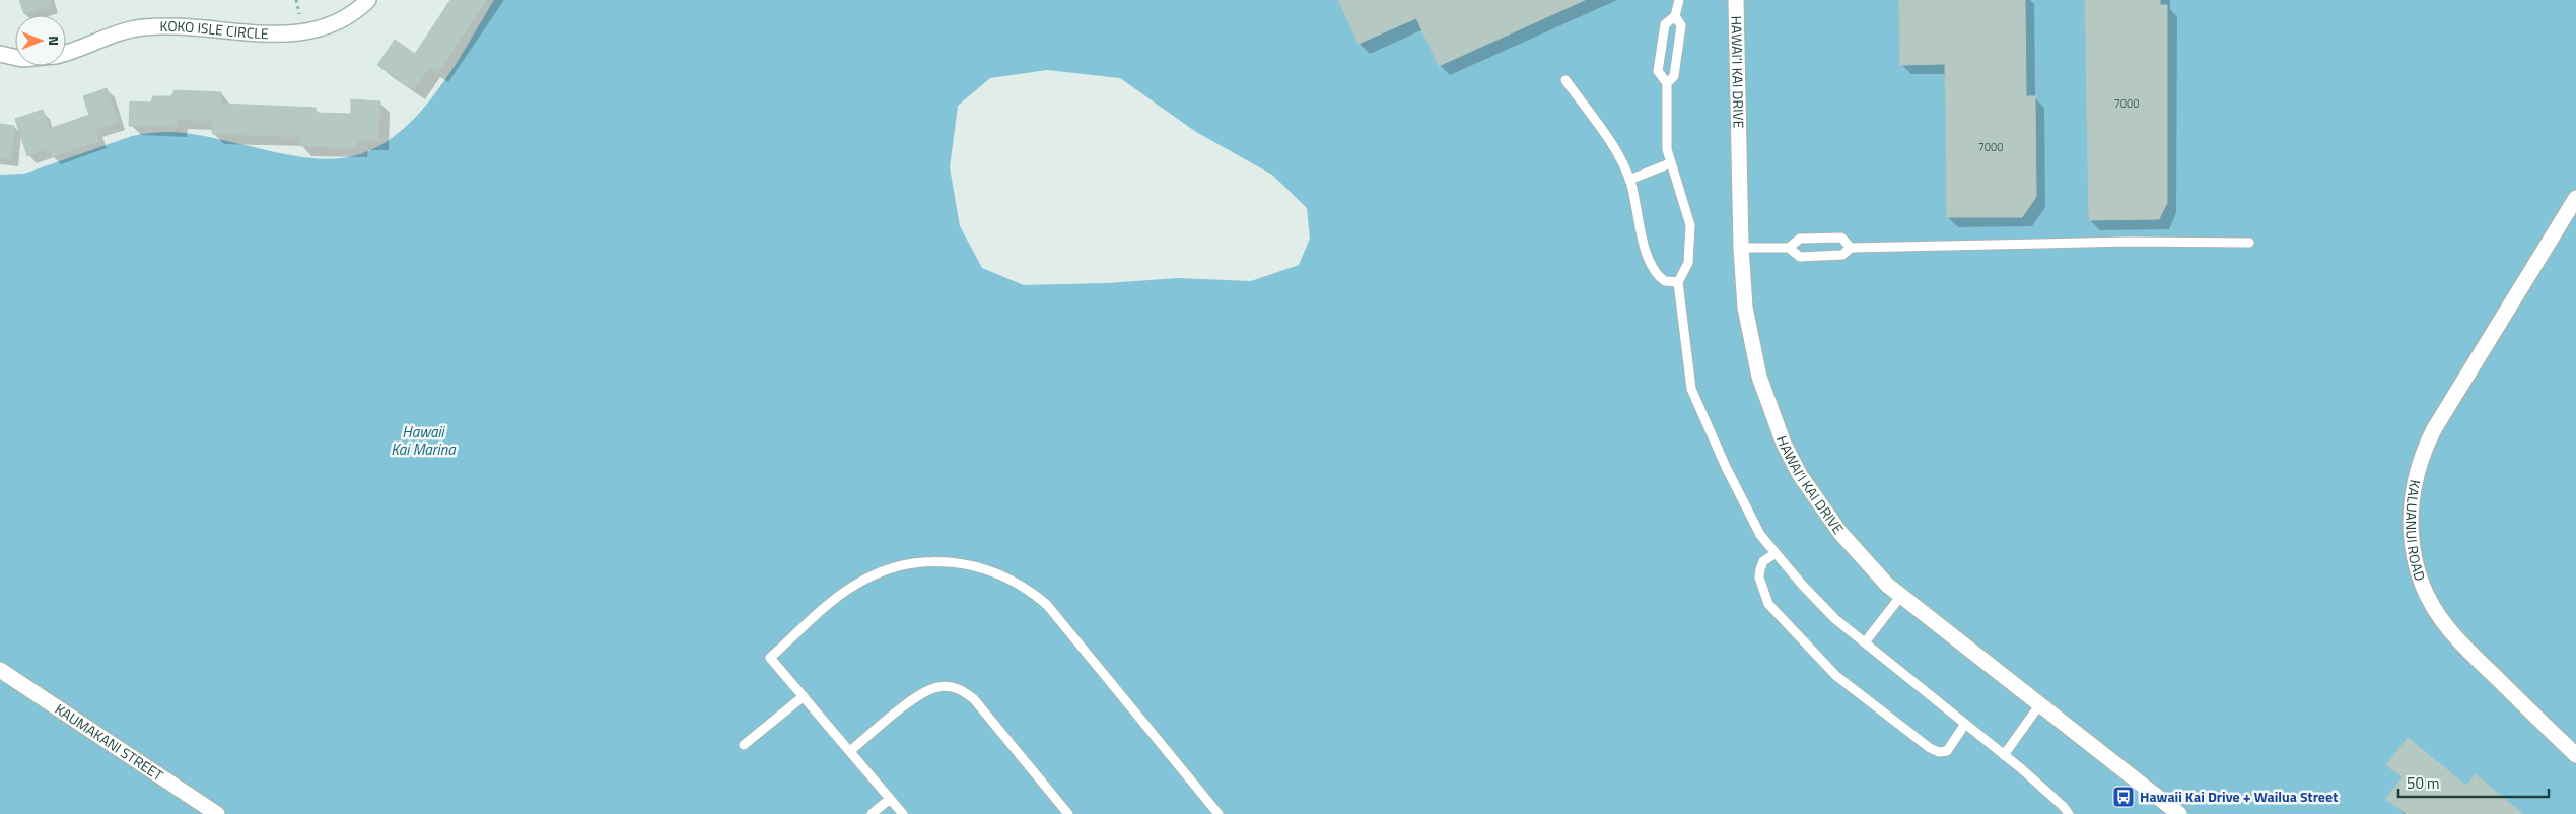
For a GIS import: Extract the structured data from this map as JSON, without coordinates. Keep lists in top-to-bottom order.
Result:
{
  "streets": {
    "street": [
      "KOKO ISLE CIRCLE",
      "HAWAI’I KAI DRIVE",
      "KALUANUI ROAD",
      "KAUMAKANI STREET"
    ]
  },
  "water": ["Hawaii Kai Marina"],
  "places": {
    "bus stop": ["Hawaii Kai Drive + Wailua Street"]
  },
  "house_numbers": ["7000", "7000"],
  "scale_bar": "50 m",
  "north": "right"
}
